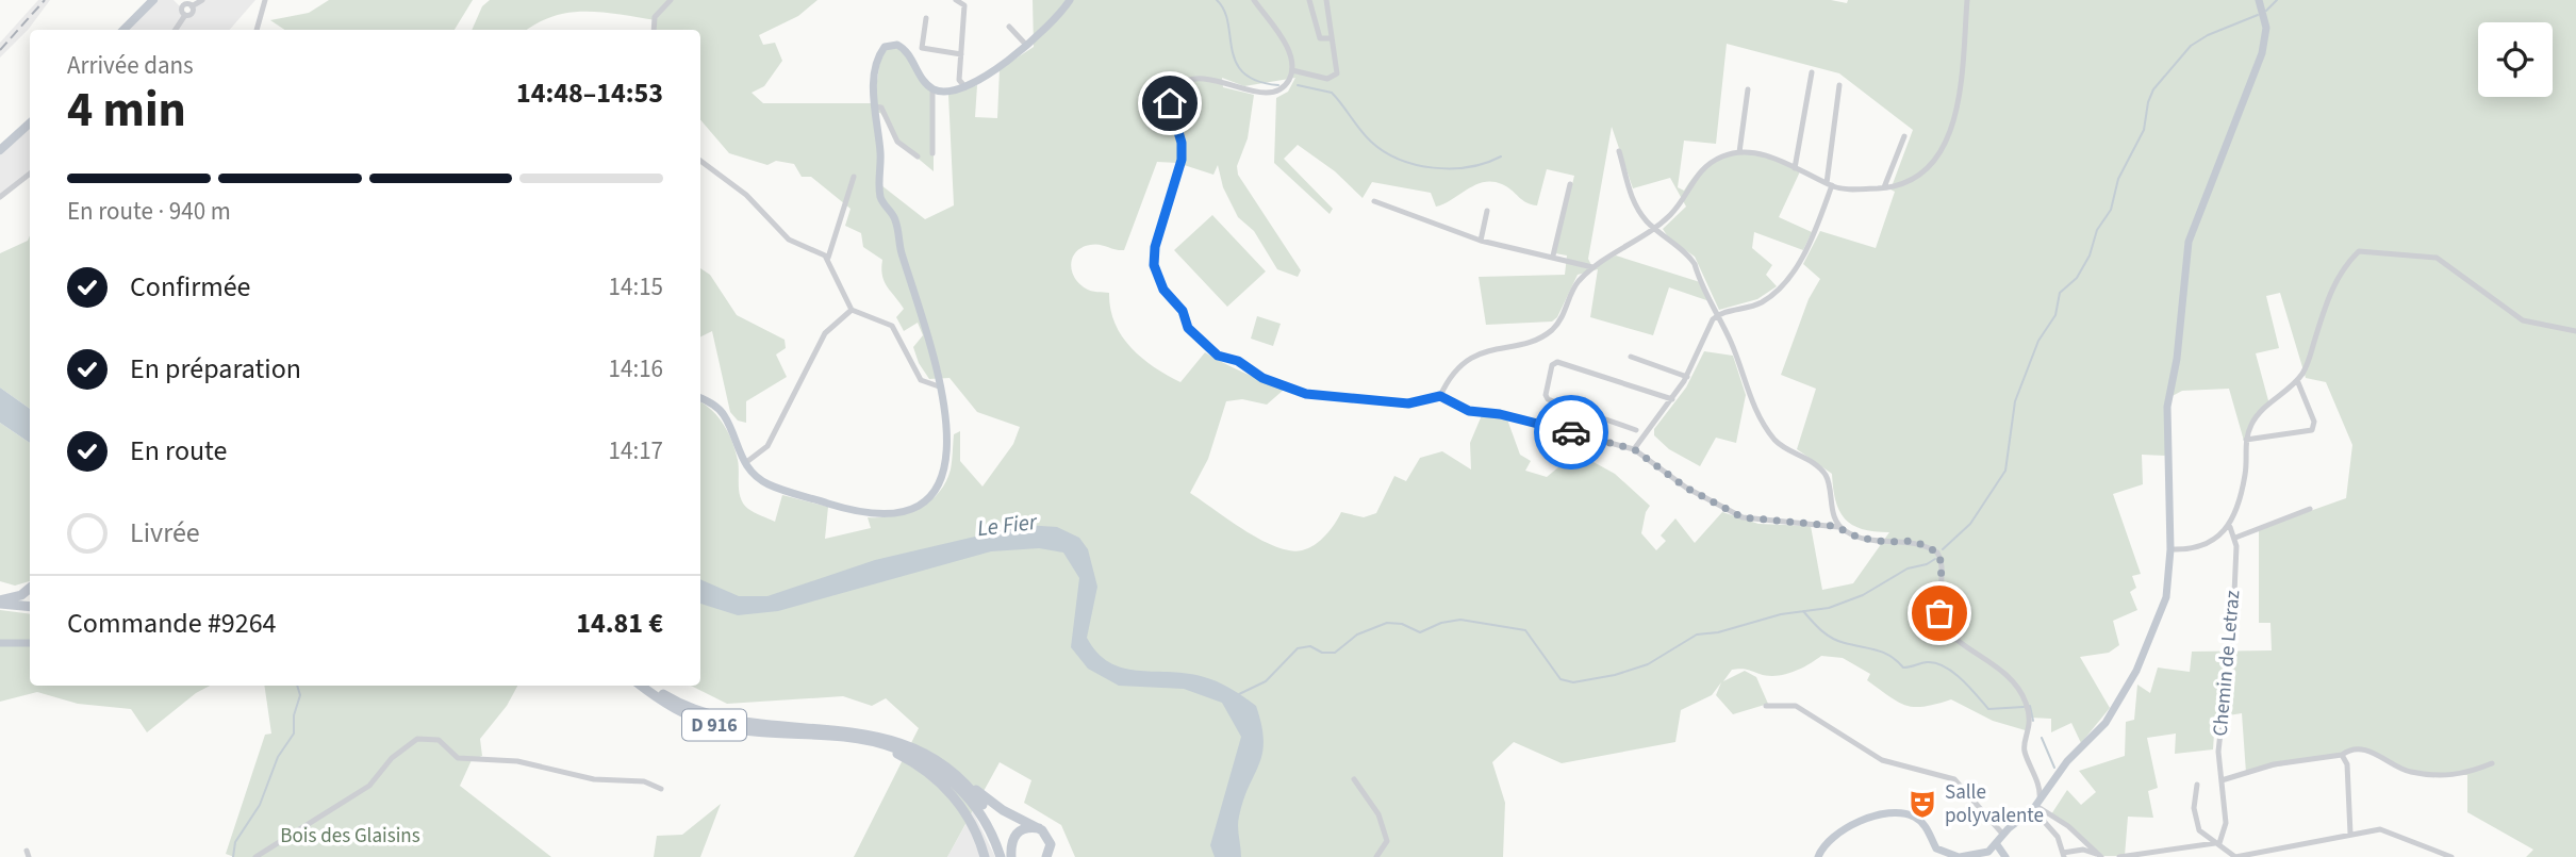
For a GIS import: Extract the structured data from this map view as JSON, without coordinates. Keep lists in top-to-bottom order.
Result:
{
  "streets": {
    "highway": ["D 916"],
    "street": ["Chemin de Letraz"]
  },
  "water": ["Le Fier"],
  "parks": ["Bois des Glaisins"],
  "places": {
    "theatre": ["Salle polyvalente"]
  },
  "page": {
    "heading": ["4 min", "Arrivée dans", "14:48–14:53"],
    "panel": ["Commande #9264", "14.81 €"],
    "bar": "En route · 940 m",
    "list": [
      ["Confirmée", "14:15"],
      ["En préparation", "14:16"],
      ["En route", "14:17"],
      "Livrée"
    ]
  }
}
